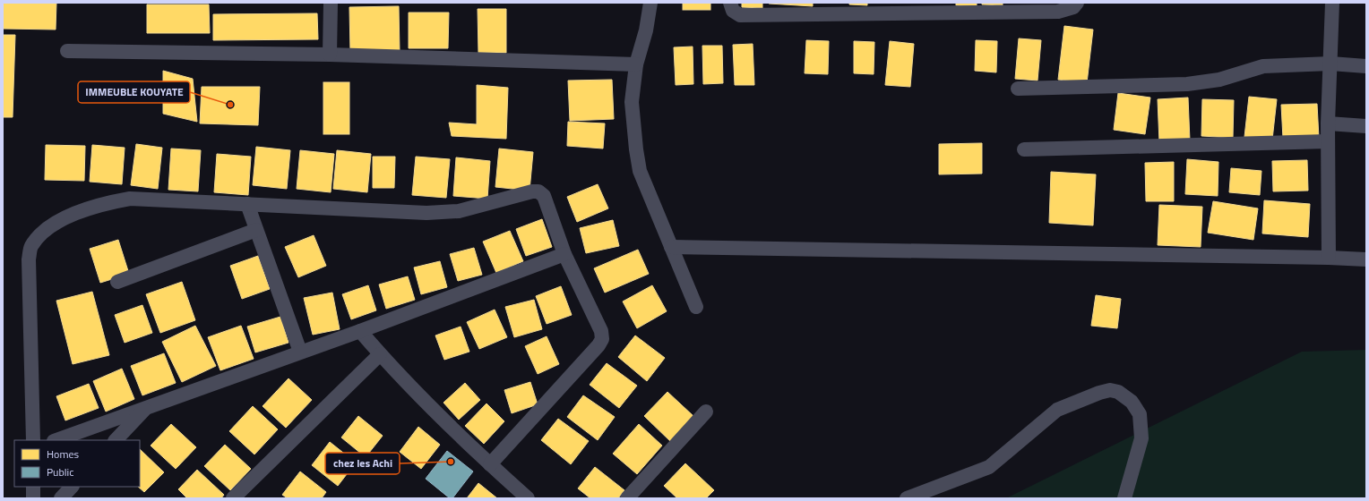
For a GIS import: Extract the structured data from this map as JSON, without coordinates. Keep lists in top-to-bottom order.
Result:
{
  "places": ["IMMEUBLE KOUYATE", "chez les Achi"],
  "legend": ["Homes", "Public"]
}
